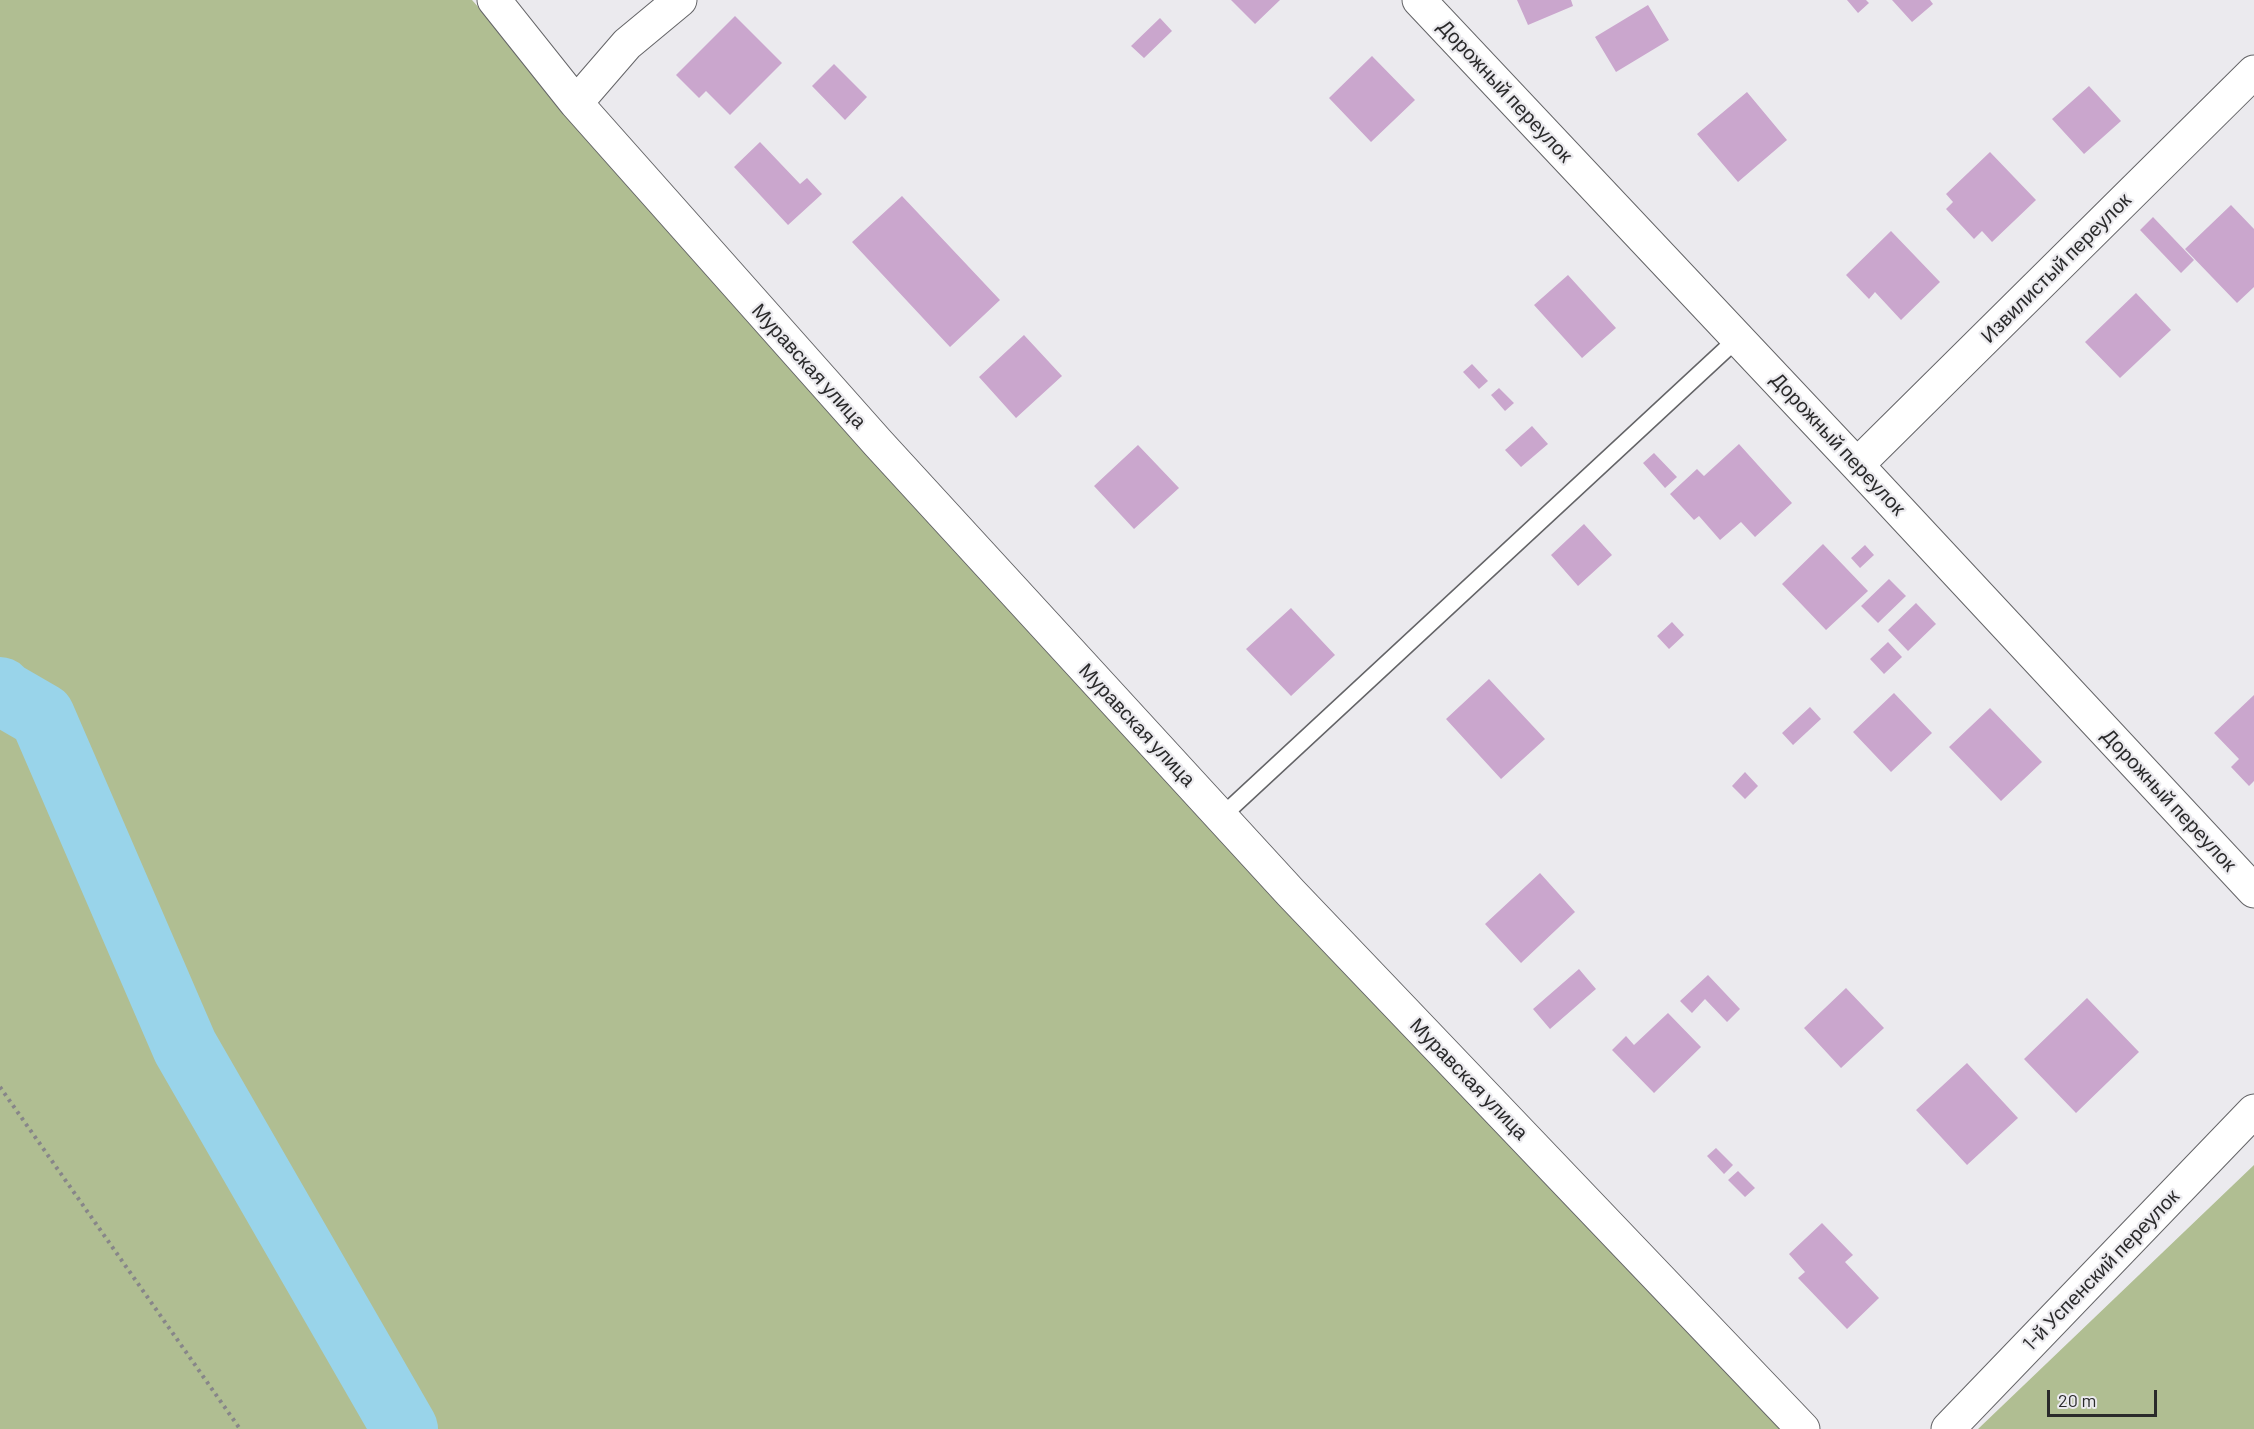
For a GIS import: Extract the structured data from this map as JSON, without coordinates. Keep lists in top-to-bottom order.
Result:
{
  "streets": {
    "street": [
      "Дорожный переулок",
      "Извилистый переулок",
      "Муравская улица",
      "1-й Успенский переулок"
    ]
  },
  "crossings": [
    ["Дорожный переулок", "Извилистый переулок"]
  ],
  "scale_bar": "20 m"
}
